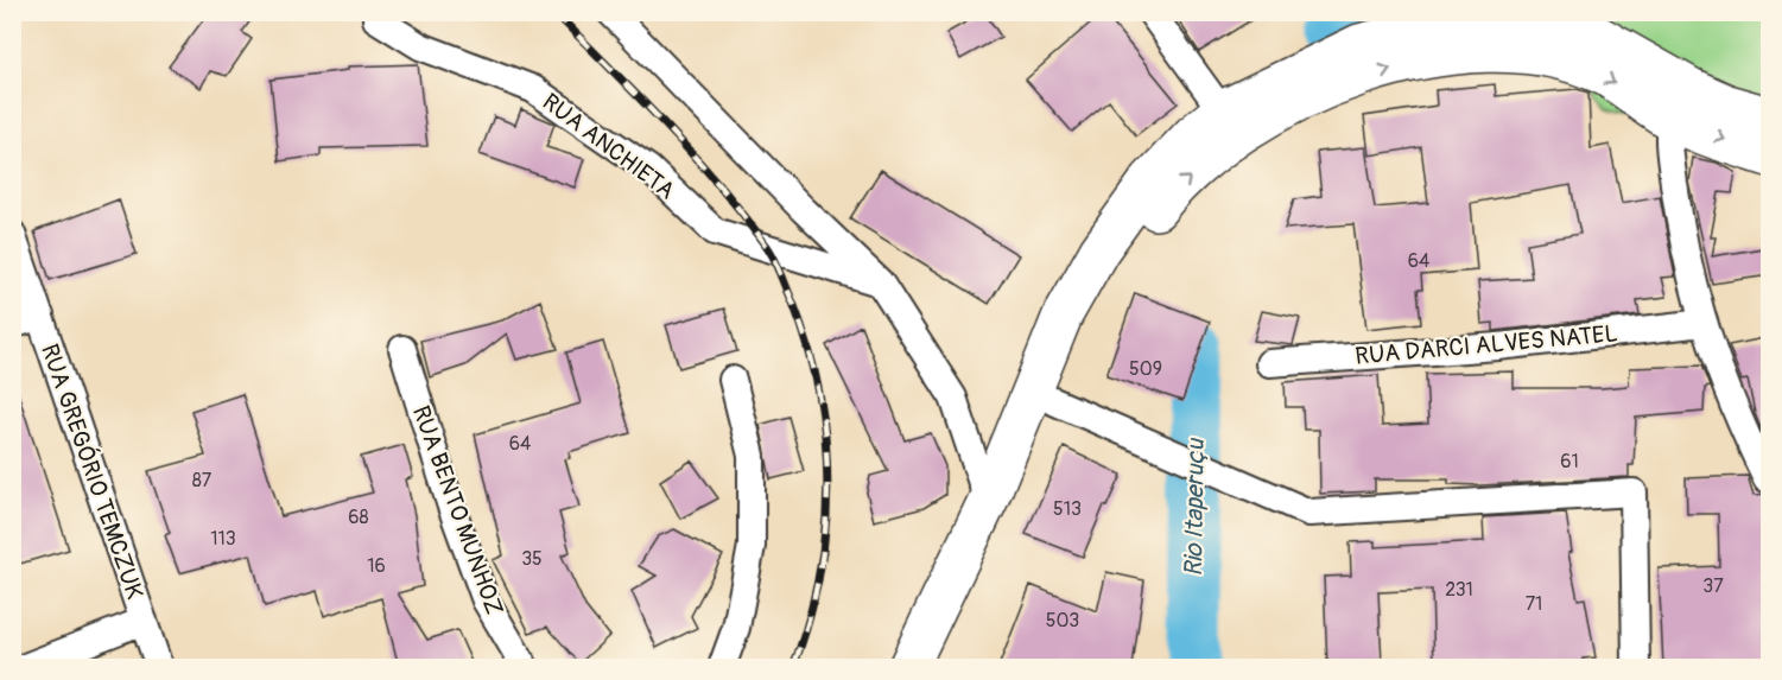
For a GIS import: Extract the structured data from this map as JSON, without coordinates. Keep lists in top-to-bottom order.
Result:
{
  "streets": {
    "street": [
      "RUA ANCHIETA",
      "RUA DARCI ALVES NATEL",
      "RUA GREGÓRIO TEMCZUK",
      "RUA BENTO MUNHOZ"
    ]
  },
  "water": ["Rio Itaperuçu"],
  "house_numbers": [
    "64",
    "509",
    "64",
    "61",
    "87",
    "513",
    "68",
    "113",
    "35",
    "16",
    "37",
    "231",
    "71",
    "503"
  ]
}
